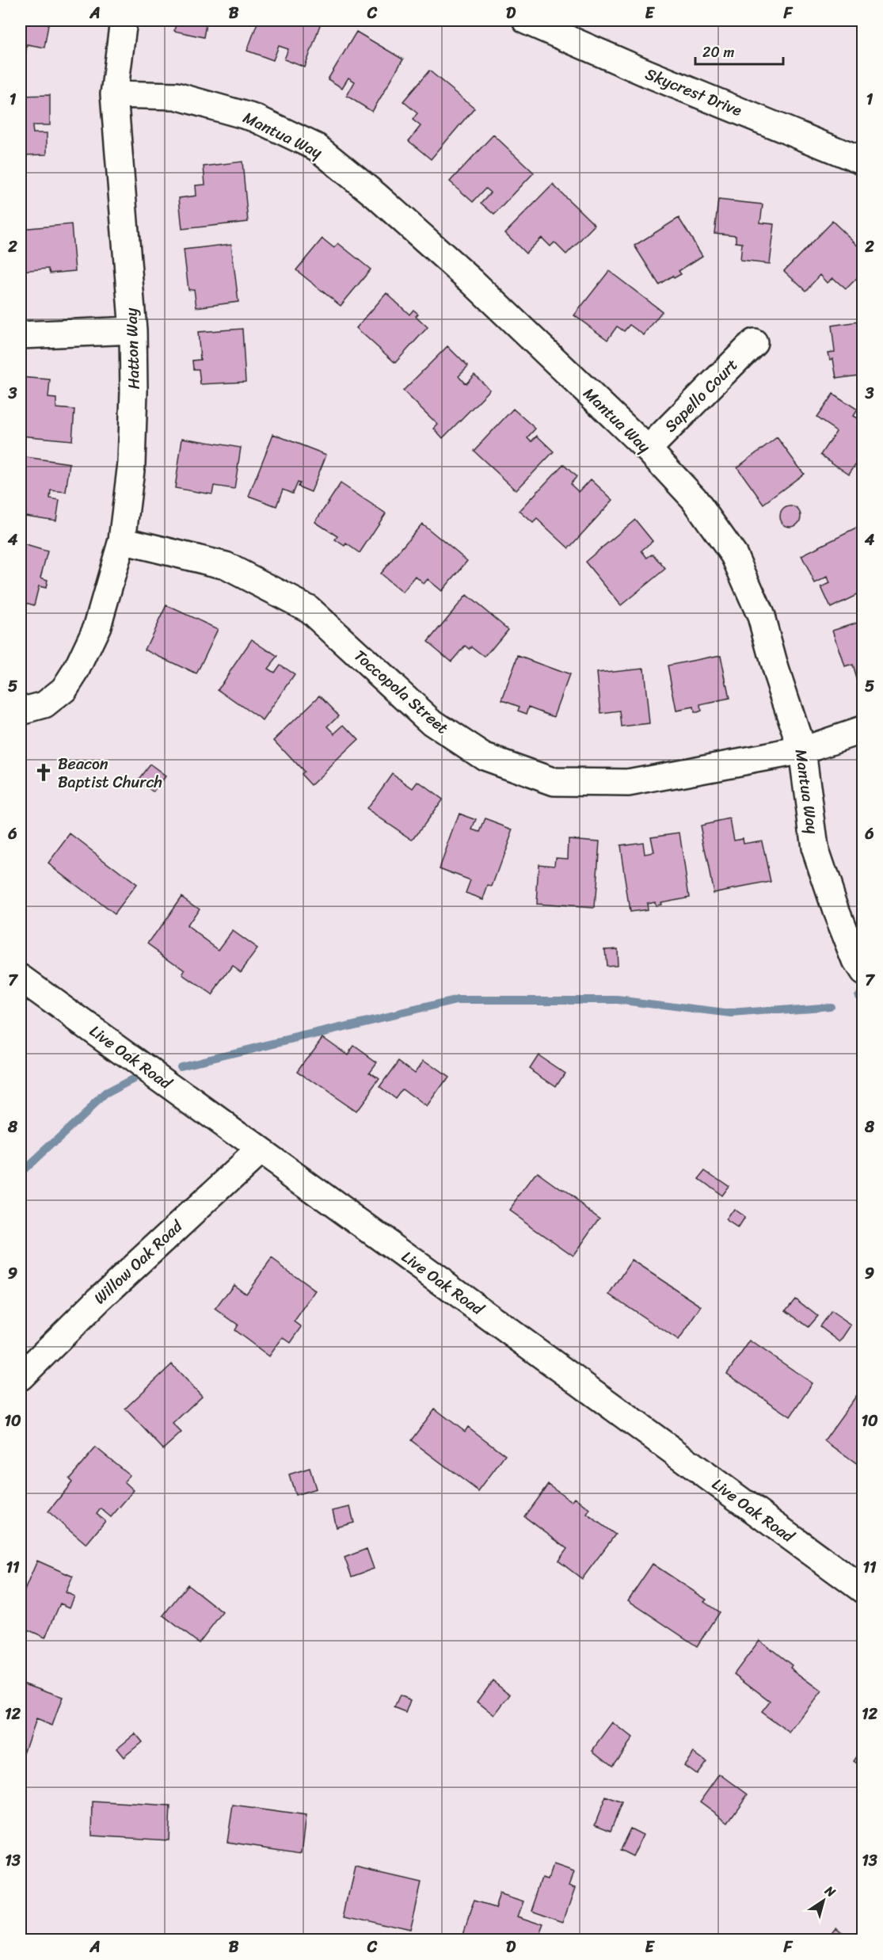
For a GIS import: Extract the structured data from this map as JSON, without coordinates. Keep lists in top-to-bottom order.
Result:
{
  "streets": {
    "street": [
      "Skycrest Drive",
      "Mantua Way",
      "Hatton Way",
      "Sapello Court",
      "Toccopola Street",
      "Live Oak Road",
      "Willow Oak Road"
    ]
  },
  "crossings": [
    ["Mantua Way", "Hatton Way"],
    ["Mantua Way", "Sapello Court"],
    ["Mantua Way", "Toccopola Street"],
    ["Hatton Way", "Toccopola Street"],
    ["Live Oak Road", "Willow Oak Road"]
  ],
  "places": {
    "church": ["Beacon Baptist Church"]
  },
  "scale_bar": "20 m",
  "north": "top right",
  "grid": {
    "columns": [
      "A",
      "B",
      "C",
      "D",
      "E",
      "F"
    ],
    "rows": [
      "1",
      "2",
      "3",
      "4",
      "5",
      "6",
      "7",
      "8",
      "9",
      "10",
      "11",
      "12",
      "13"
    ]
  }
}
